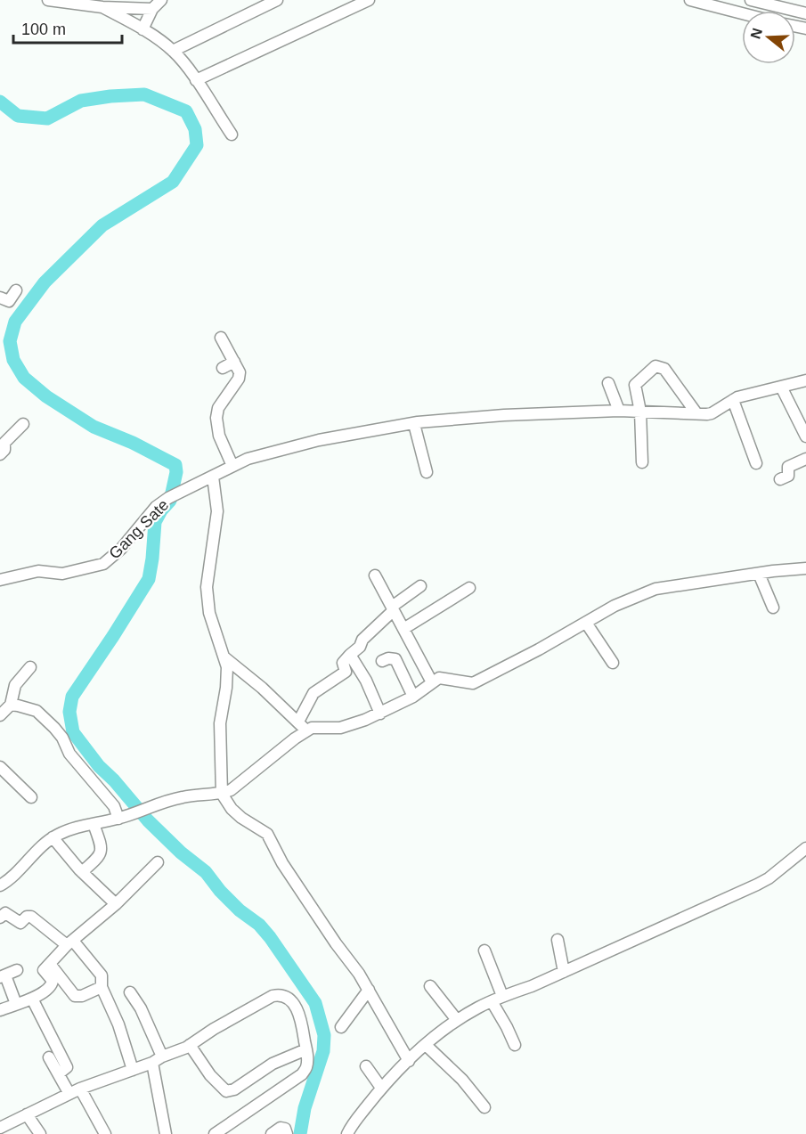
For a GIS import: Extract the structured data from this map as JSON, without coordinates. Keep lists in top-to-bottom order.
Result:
{
  "streets": {
    "street": ["Gang Sate"]
  },
  "scale_bar": "100 m",
  "north": "left"
}
